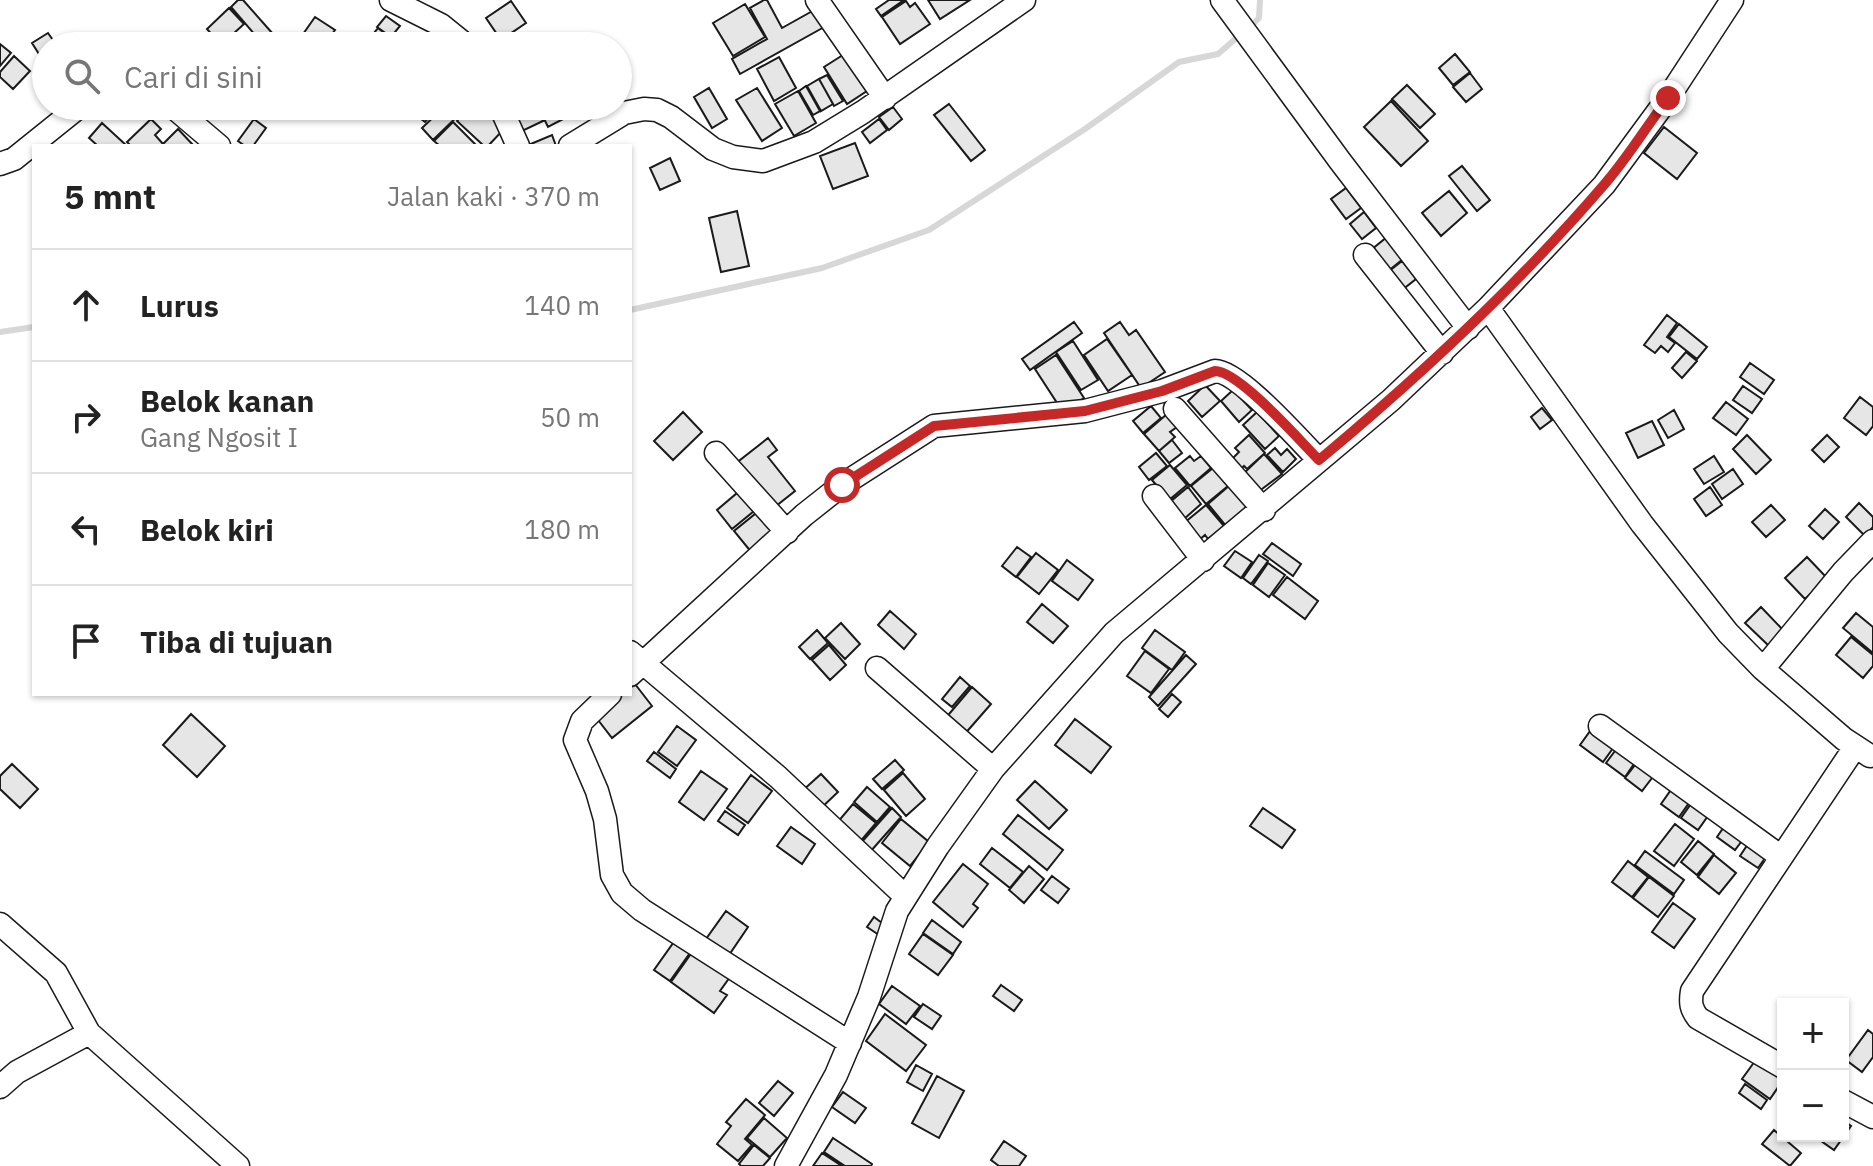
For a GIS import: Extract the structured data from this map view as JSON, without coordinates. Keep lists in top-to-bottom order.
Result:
{
  "page": {
    "search": "Cari di sini",
    "heading": ["5 mnt", "Jalan kaki · 370 m"],
    "list": [
      ["Lurus", "140 m"],
      ["Belok kanan", "Gang Ngosit I", "50 m"],
      ["Belok kiri", "180 m"],
      "Tiba di tujuan"
    ],
    "map_buttons": ["+", "−"]
  }
}
